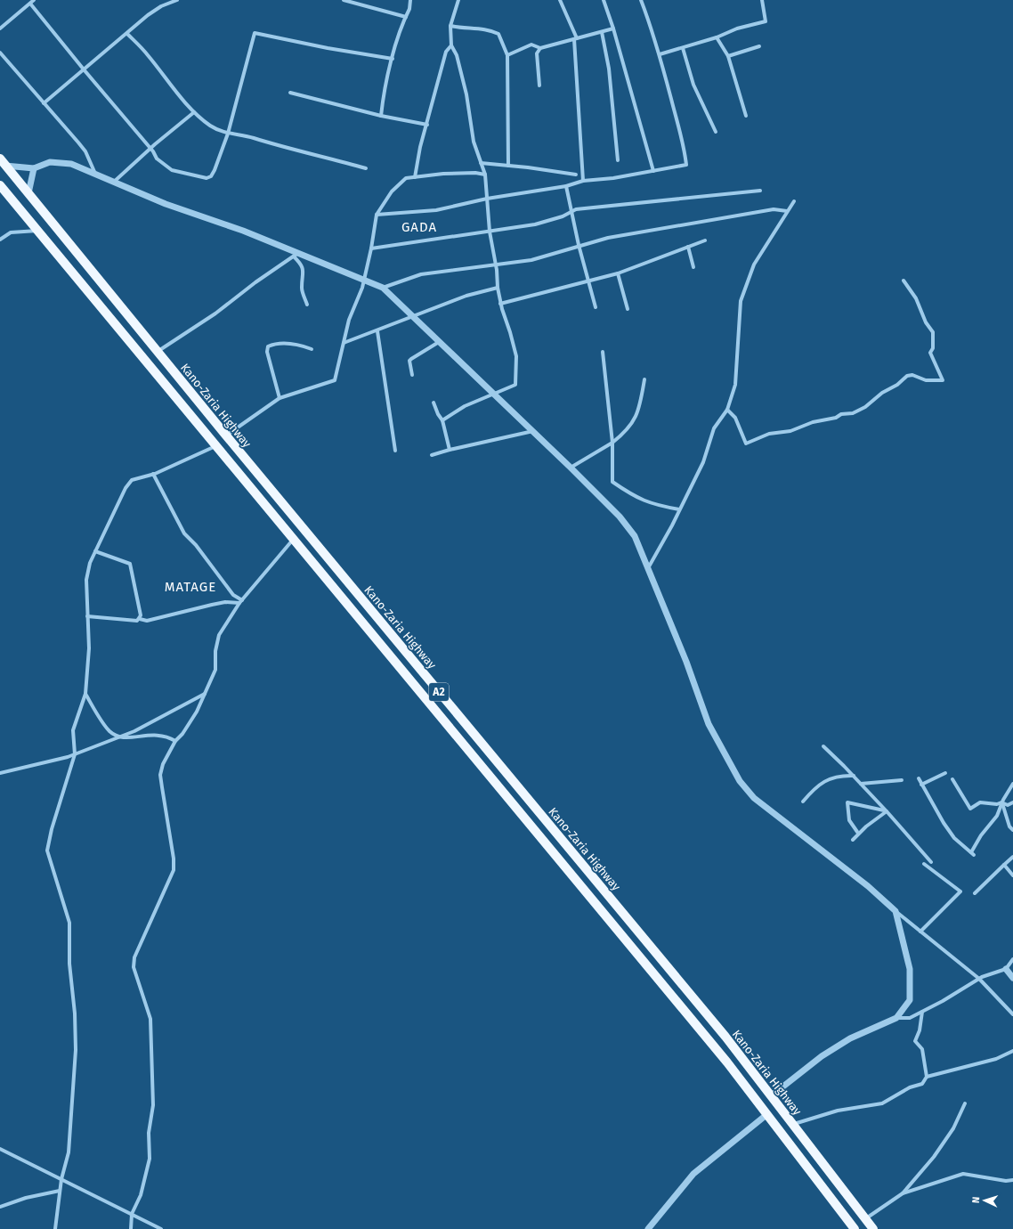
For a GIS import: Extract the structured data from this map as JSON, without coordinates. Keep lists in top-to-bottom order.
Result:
{
  "streets": {
    "highway": ["Kano-Zaria Highway", "A2"]
  },
  "districts": ["GADA", "MATAGE"],
  "north": "left"
}
